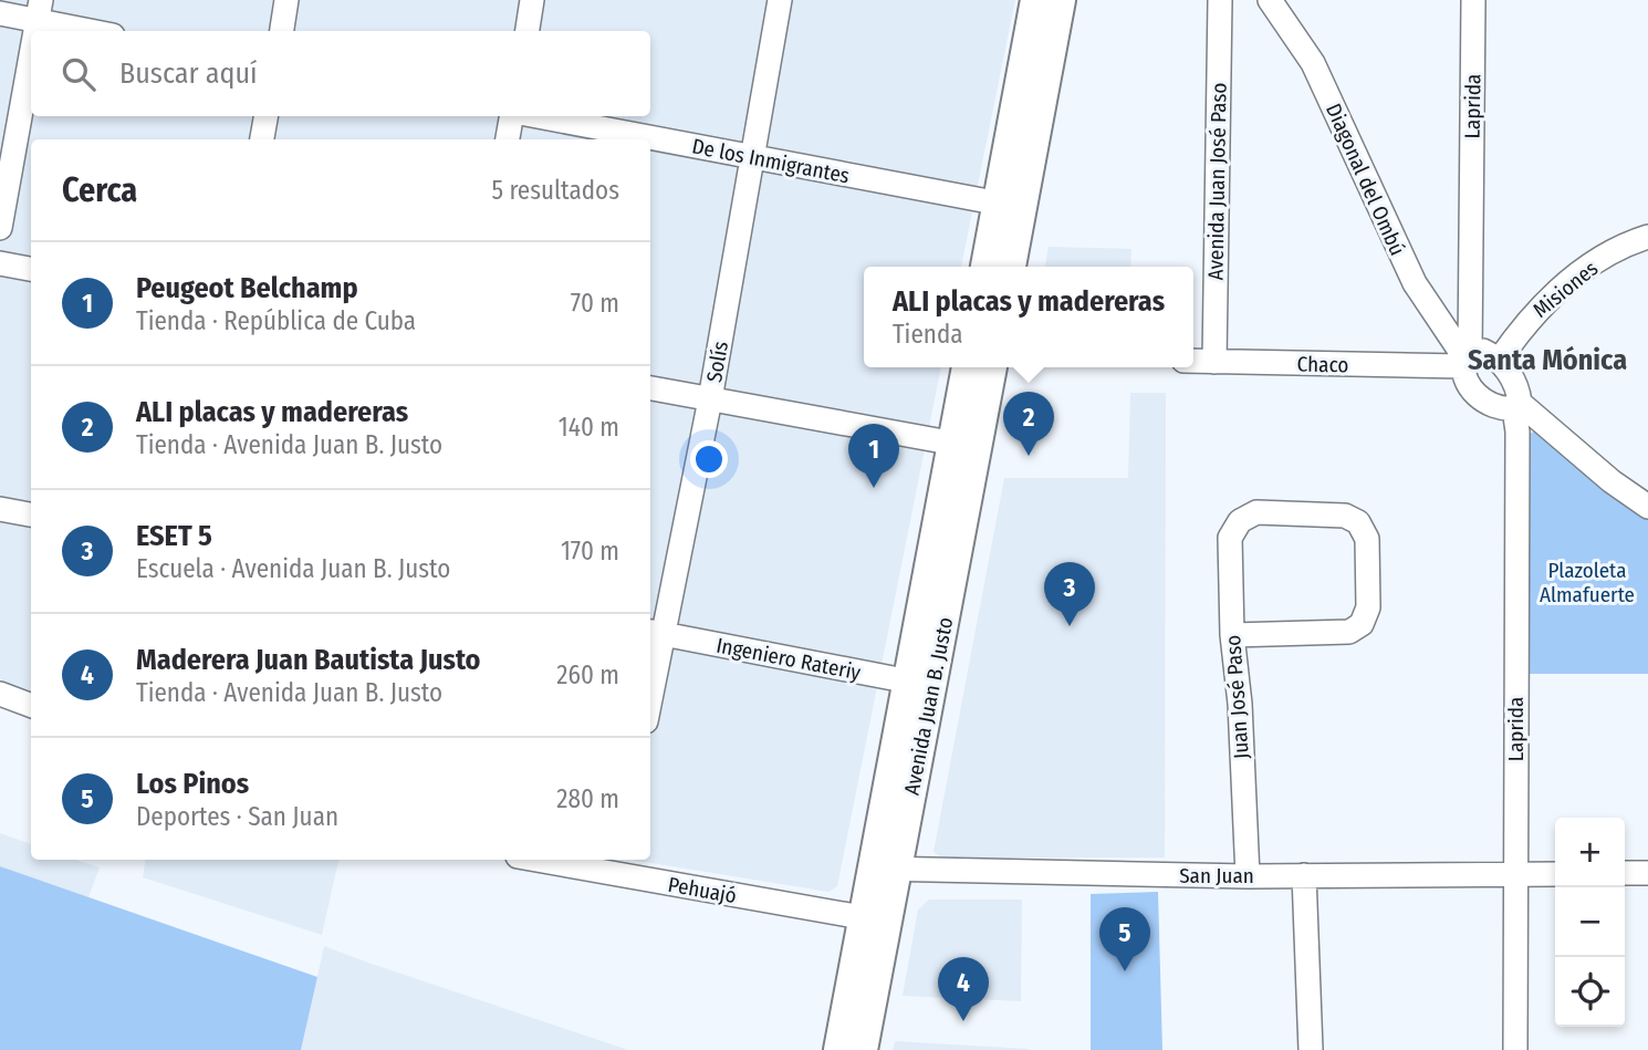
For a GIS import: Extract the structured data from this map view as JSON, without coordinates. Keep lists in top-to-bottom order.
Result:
{
  "streets": {
    "main road": ["Avenida Juan B. Justo"],
    "street": [
      "Laprida",
      "De los Inmigrantes",
      "Diagonal del Ombú",
      "Avenida Juan José Paso",
      "Misiones",
      "Solís",
      "Chaco",
      "Ingeniero Rateriy",
      "Juan José Paso",
      "San Juan",
      "Pehuajó"
    ]
  },
  "crossings": [
    ["Laprida", "Diagonal del Ombú"],
    ["Laprida", "Chaco"],
    ["Laprida", "San Juan"],
    ["De los Inmigrantes", "Solís"],
    ["Diagonal del Ombú", "Misiones"],
    ["Diagonal del Ombú", "Chaco"],
    ["Avenida Juan José Paso", "Chaco"],
    ["Solís", "Ingeniero Rateriy"],
    ["Ingeniero Rateriy", "Avenida Juan B. Justo"],
    ["Juan José Paso", "San Juan"],
    ["Avenida Juan B. Justo", "San Juan"],
    ["Avenida Juan B. Justo", "Pehuajó"]
  ],
  "districts": ["Santa Mónica"],
  "parks": ["Plazoleta Almafuerte"],
  "page": {
    "search": "Buscar aquí",
    "heading": ["Cerca", "5 resultados"],
    "list": [
      {
        "mark": "1",
        "name": "Peugeot Belchamp",
        "note": "Tienda · República de Cuba",
        "value": "70 m"
      },
      {
        "mark": "2",
        "name": "ALI placas y madereras",
        "note": "Tienda · Avenida Juan B. Justo",
        "value": "140 m"
      },
      {
        "mark": "3",
        "name": "ESET 5",
        "note": "Escuela · Avenida Juan B. Justo",
        "value": "170 m"
      },
      {
        "mark": "4",
        "name": "Maderera Juan Bautista Justo",
        "note": "Tienda · Avenida Juan B. Justo",
        "value": "260 m"
      },
      {
        "mark": "5",
        "name": "Los Pinos",
        "note": "Deportes · San Juan",
        "value": "280 m"
      }
    ],
    "popup": ["ALI placas y madereras", "Tienda"],
    "pins": [
      "2",
      "1",
      "3",
      "5",
      "4"
    ],
    "map_buttons": ["+", "−"]
  }
}
